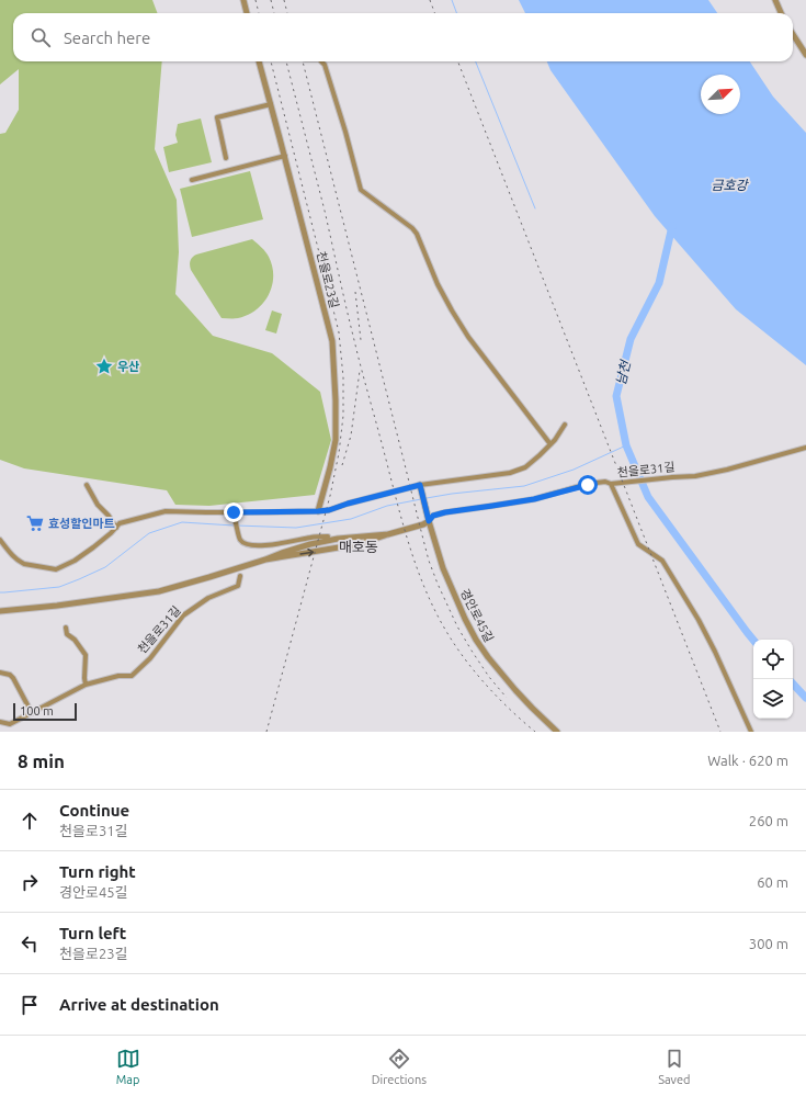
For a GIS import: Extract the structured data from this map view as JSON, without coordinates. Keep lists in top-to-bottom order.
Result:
{
  "streets": {
    "street": ["천을로23길", "천을로31길", "경안로45길"]
  },
  "crossings": [
    ["천을로31길", "경안로45길"]
  ],
  "districts": ["매호동"],
  "water": ["금호강", "남천"],
  "places": {
    "place": ["우산"],
    "supermarket": ["효성할인마트"]
  },
  "scale_bar": "100 m",
  "north": "top right",
  "page": {
    "search": "Search here",
    "scale": "100 m",
    "heading": ["8 min", "Walk · 620 m"],
    "list": [
      ["Continue", "천을로31길", "260 m"],
      ["Turn right", "경안로45길", "60 m"],
      ["Turn left", "천을로23길", "300 m"],
      "Arrive at destination"
    ],
    "nav": ["Map", "Directions", "Saved"]
  }
}
